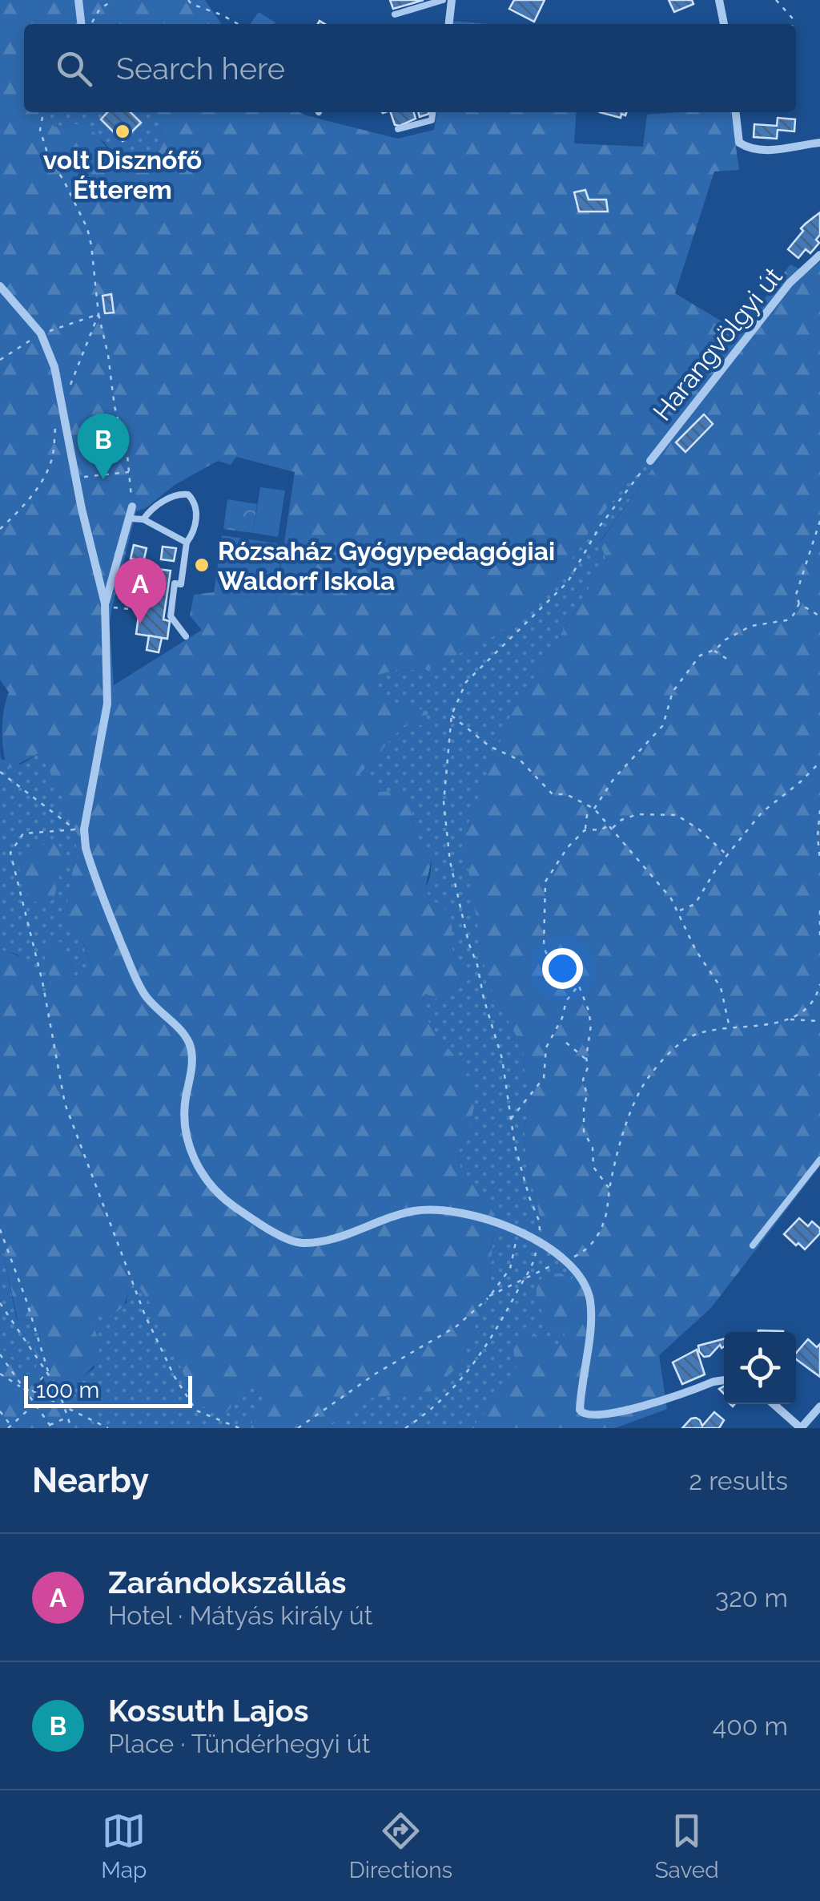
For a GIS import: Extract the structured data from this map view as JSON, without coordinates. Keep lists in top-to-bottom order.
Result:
{
  "streets": {
    "street": ["Harangvölgyi út"]
  },
  "places": ["volt Disznófő Étterem", "Rózsaház Gyógypedagógiai Waldorf Iskola"],
  "scale_bar": "100 m",
  "page": {
    "search": "Search here",
    "pins": ["B", "A"],
    "scale": "100 m",
    "heading": ["Nearby", "2 results"],
    "list": [
      {
        "mark": "A",
        "name": "Zarándokszállás",
        "note": "Hotel · Mátyás király út",
        "value": "320 m"
      },
      {
        "mark": "B",
        "name": "Kossuth Lajos",
        "note": "Place · Tündérhegyi út",
        "value": "400 m"
      }
    ],
    "nav": ["Map", "Directions", "Saved"]
  }
}
